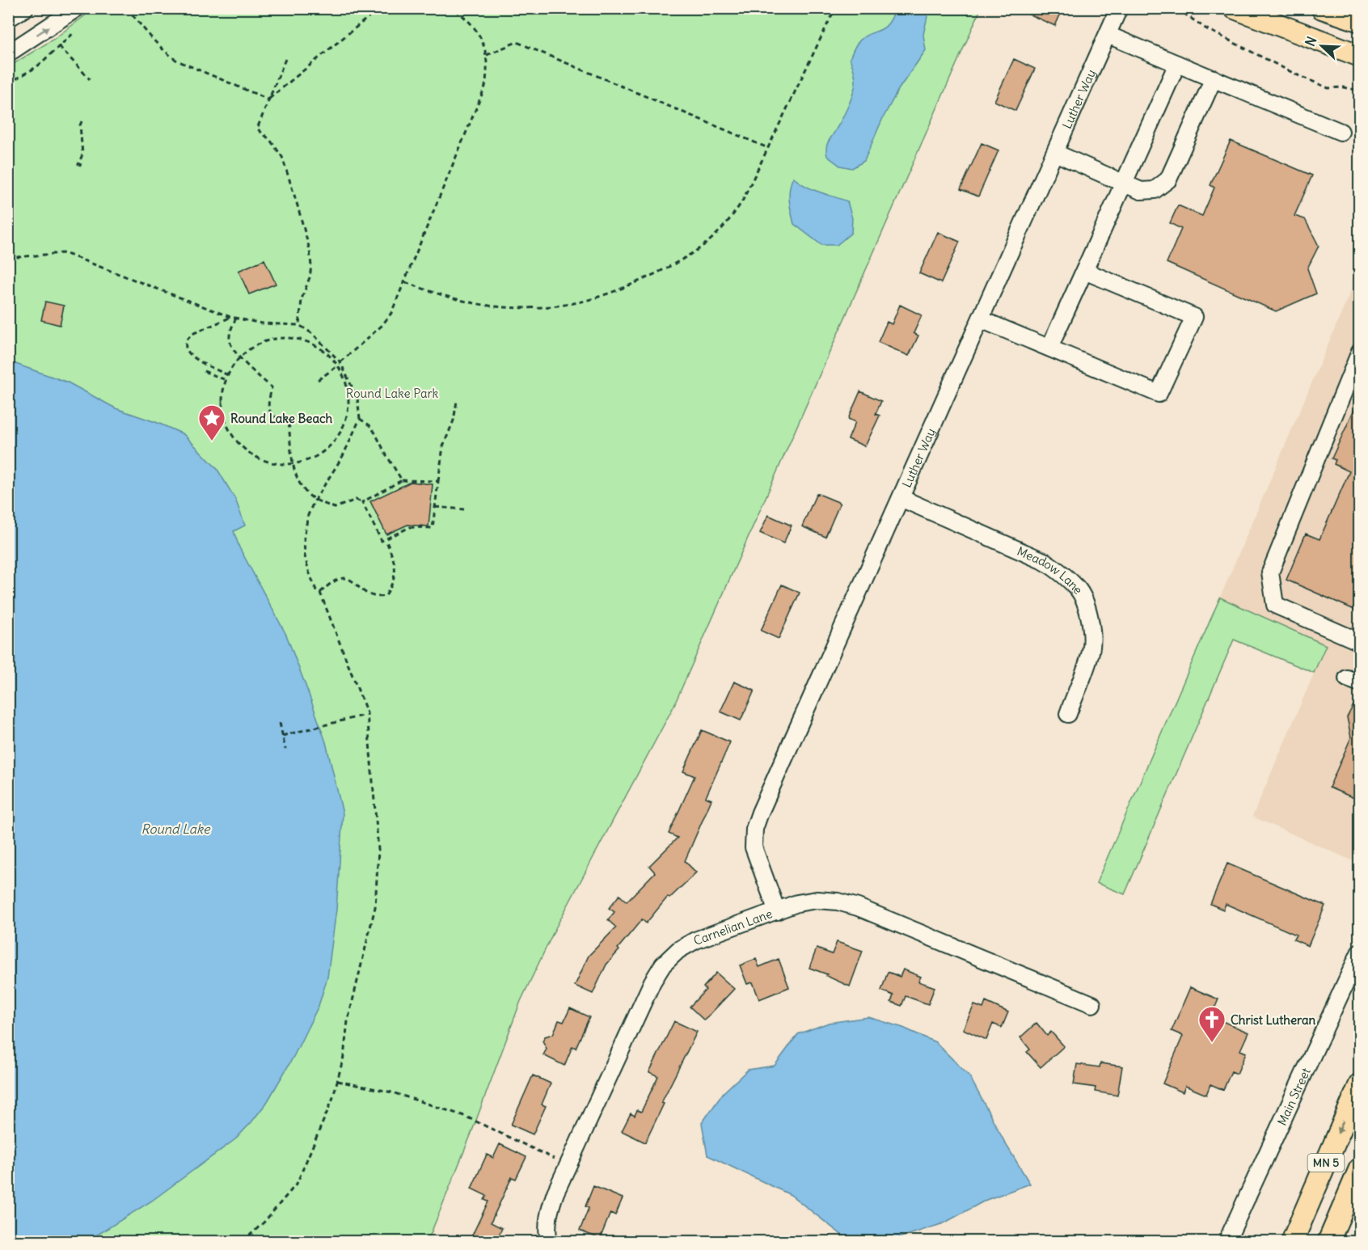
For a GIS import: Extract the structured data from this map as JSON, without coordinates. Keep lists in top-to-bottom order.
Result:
{
  "streets": {
    "main road": ["MN 5"],
    "street": [
      "Luther Way",
      "Meadow Lane",
      "Carnelian Lane",
      "Main Street"
    ]
  },
  "crossings": [
    ["Luther Way", "Meadow Lane"],
    ["Luther Way", "Carnelian Lane"]
  ],
  "water": ["Round Lake"],
  "parks": ["Round Lake Park"],
  "places": {
    "place": ["Round Lake Beach"],
    "church": ["Christ Lutheran"]
  },
  "north": "top left"
}
